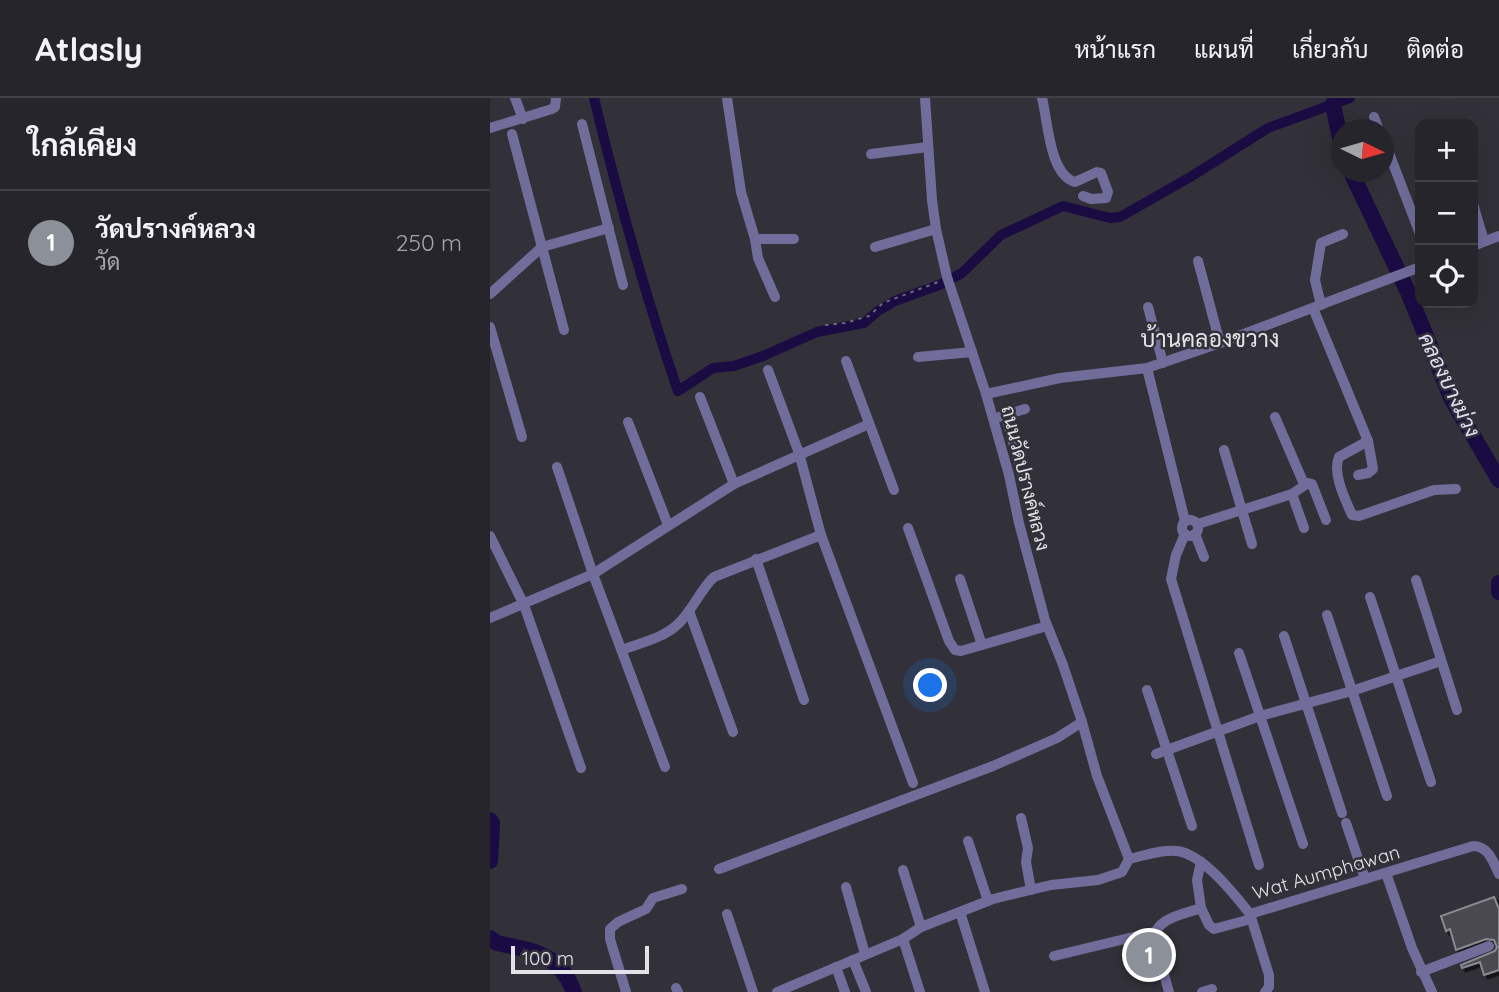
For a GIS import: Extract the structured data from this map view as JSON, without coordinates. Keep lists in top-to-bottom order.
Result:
{
  "streets": {
    "street": ["ถนนวัดปรางค์หลวง", "Wat Aumphawan"]
  },
  "crossings": [
    ["ถนนวัดปรางค์หลวง", "Wat Aumphawan"]
  ],
  "districts": ["บ้านคลองขวาง"],
  "water": ["คลองบางม่วง"],
  "scale_bar": "100 m",
  "north": "right",
  "page": {
    "header": "Atlasly",
    "nav": [
      "หน้าแรก",
      "แผนที่",
      "เกี่ยวกับ",
      "ติดต่อ"
    ],
    "heading": "ใกล้เคียง",
    "map_buttons": ["+", "−"],
    "list": [
      {
        "mark": "1",
        "name": "วัดปรางค์หลวง",
        "note": "วัด",
        "value": "250 m"
      }
    ],
    "pins": "1",
    "scale": "100 m"
  }
}
